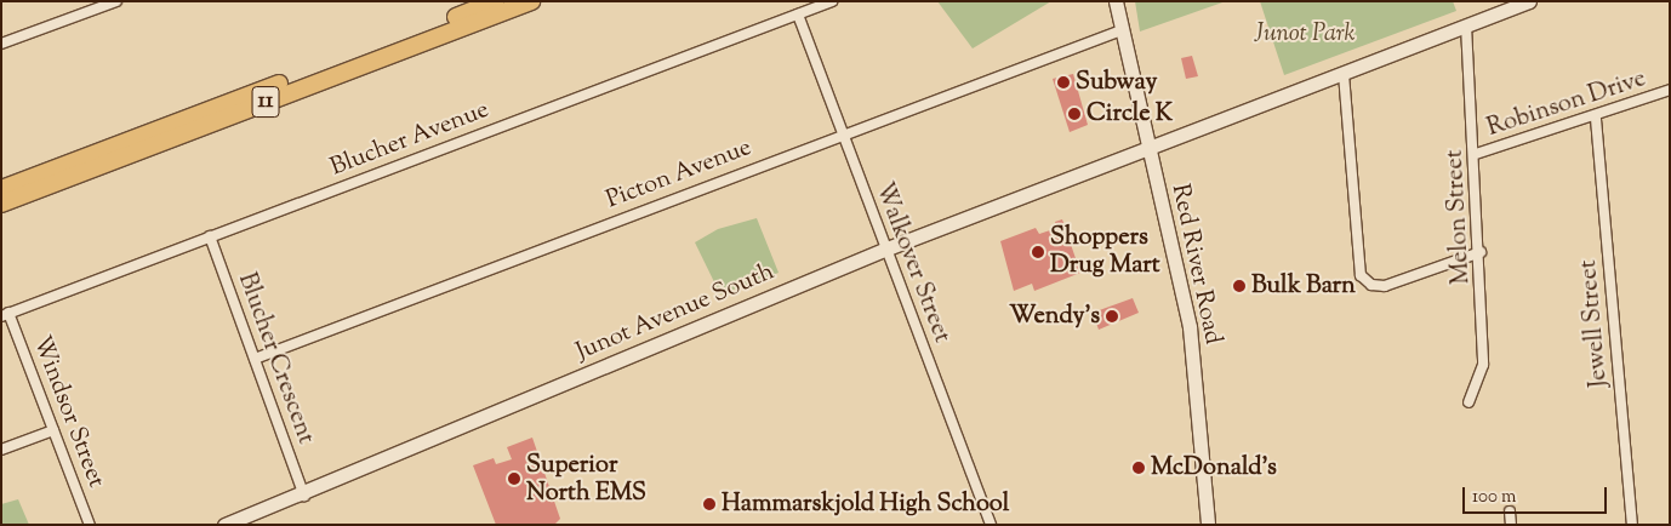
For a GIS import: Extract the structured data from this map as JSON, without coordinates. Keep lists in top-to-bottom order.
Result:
{
  "streets": {
    "highway": ["11"],
    "main road": ["Red River Road", "Junot Avenue South"],
    "street": [
      "Robinson Drive",
      "Blucher Avenue",
      "Picton Avenue",
      "Melon Street",
      "Walkover Street",
      "Jewell Street",
      "Blucher Crescent",
      "Windsor Street"
    ]
  },
  "crossings": [
    ["Robinson Drive", "Melon Street"],
    ["Robinson Drive", "Jewell Street"],
    ["Blucher Avenue", "Walkover Street"],
    ["Blucher Avenue", "Blucher Crescent"],
    ["Blucher Avenue", "Windsor Street"],
    ["Picton Avenue", "Walkover Street"],
    ["Picton Avenue", "Blucher Crescent"],
    ["Melon Street", "Junot Avenue South"],
    ["Walkover Street", "Junot Avenue South"],
    ["Red River Road", "Junot Avenue South"],
    ["Junot Avenue South", "Blucher Crescent"]
  ],
  "parks": ["Junot Park"],
  "places": [
    "Subway",
    "Circle K",
    "Shoppers Drug Mart",
    "Bulk Barn",
    "Wendy's",
    "McDonald's",
    "Superior North EMS",
    "Hammarskjold High School"
  ],
  "scale_bar": "100 m"
}
